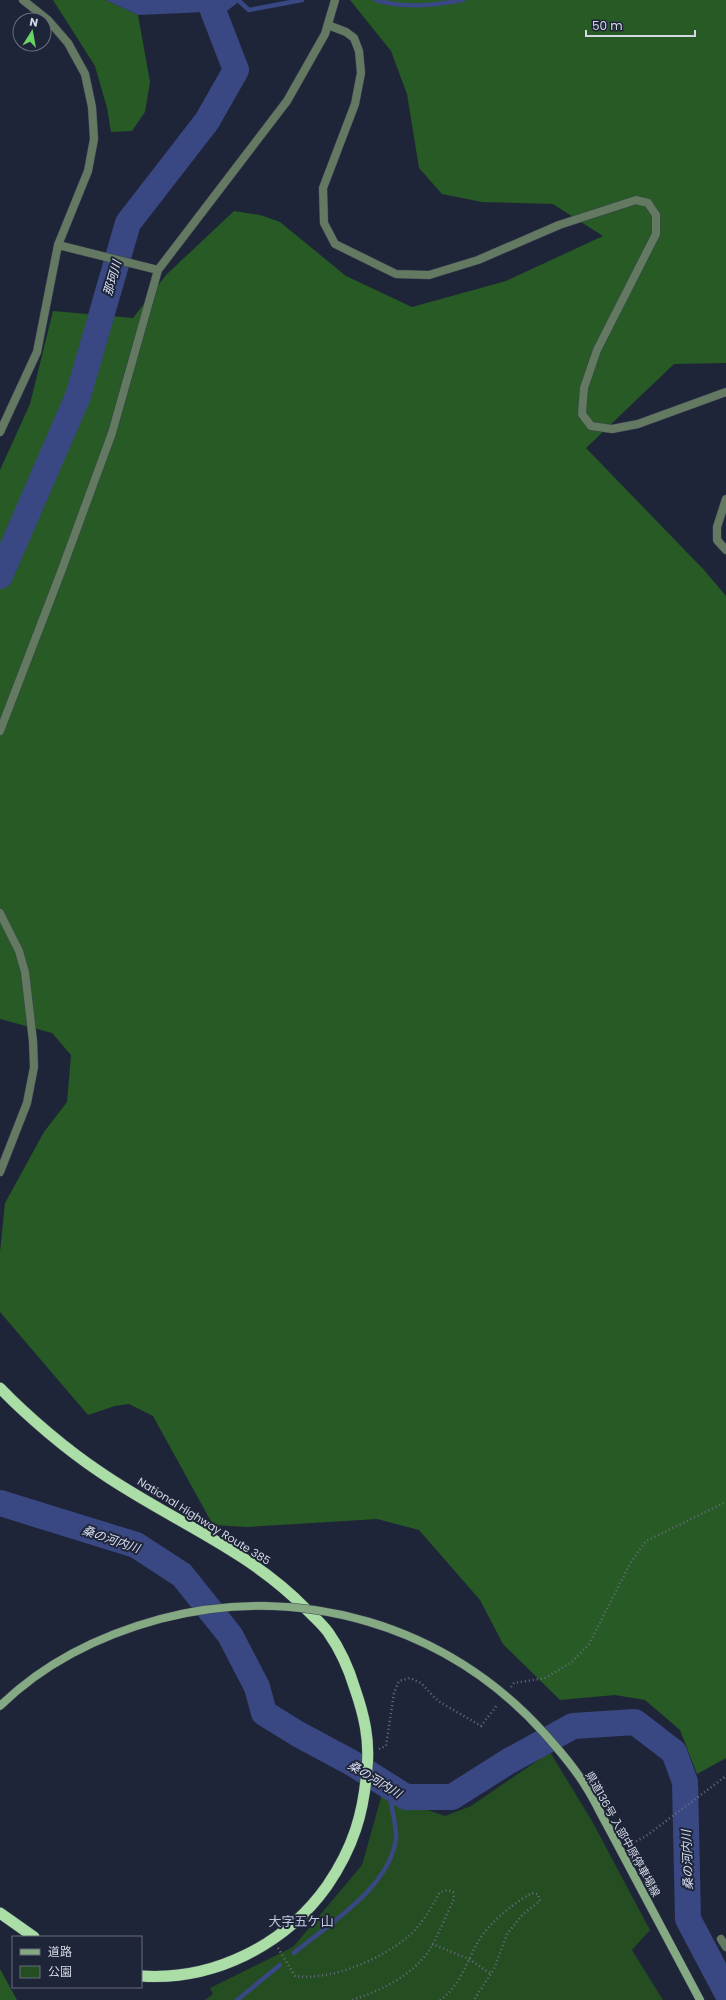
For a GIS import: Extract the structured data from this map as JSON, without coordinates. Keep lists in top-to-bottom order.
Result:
{
  "streets": {
    "highway": ["National Highway Route 385"],
    "main road": ["県道136号 入部中原停車場線"]
  },
  "districts": ["大字五ケ山"],
  "water": ["那珂川", "桑の河内川"],
  "legend": ["道路", "公園"],
  "scale_bar": "50 m",
  "north": "top"
}
